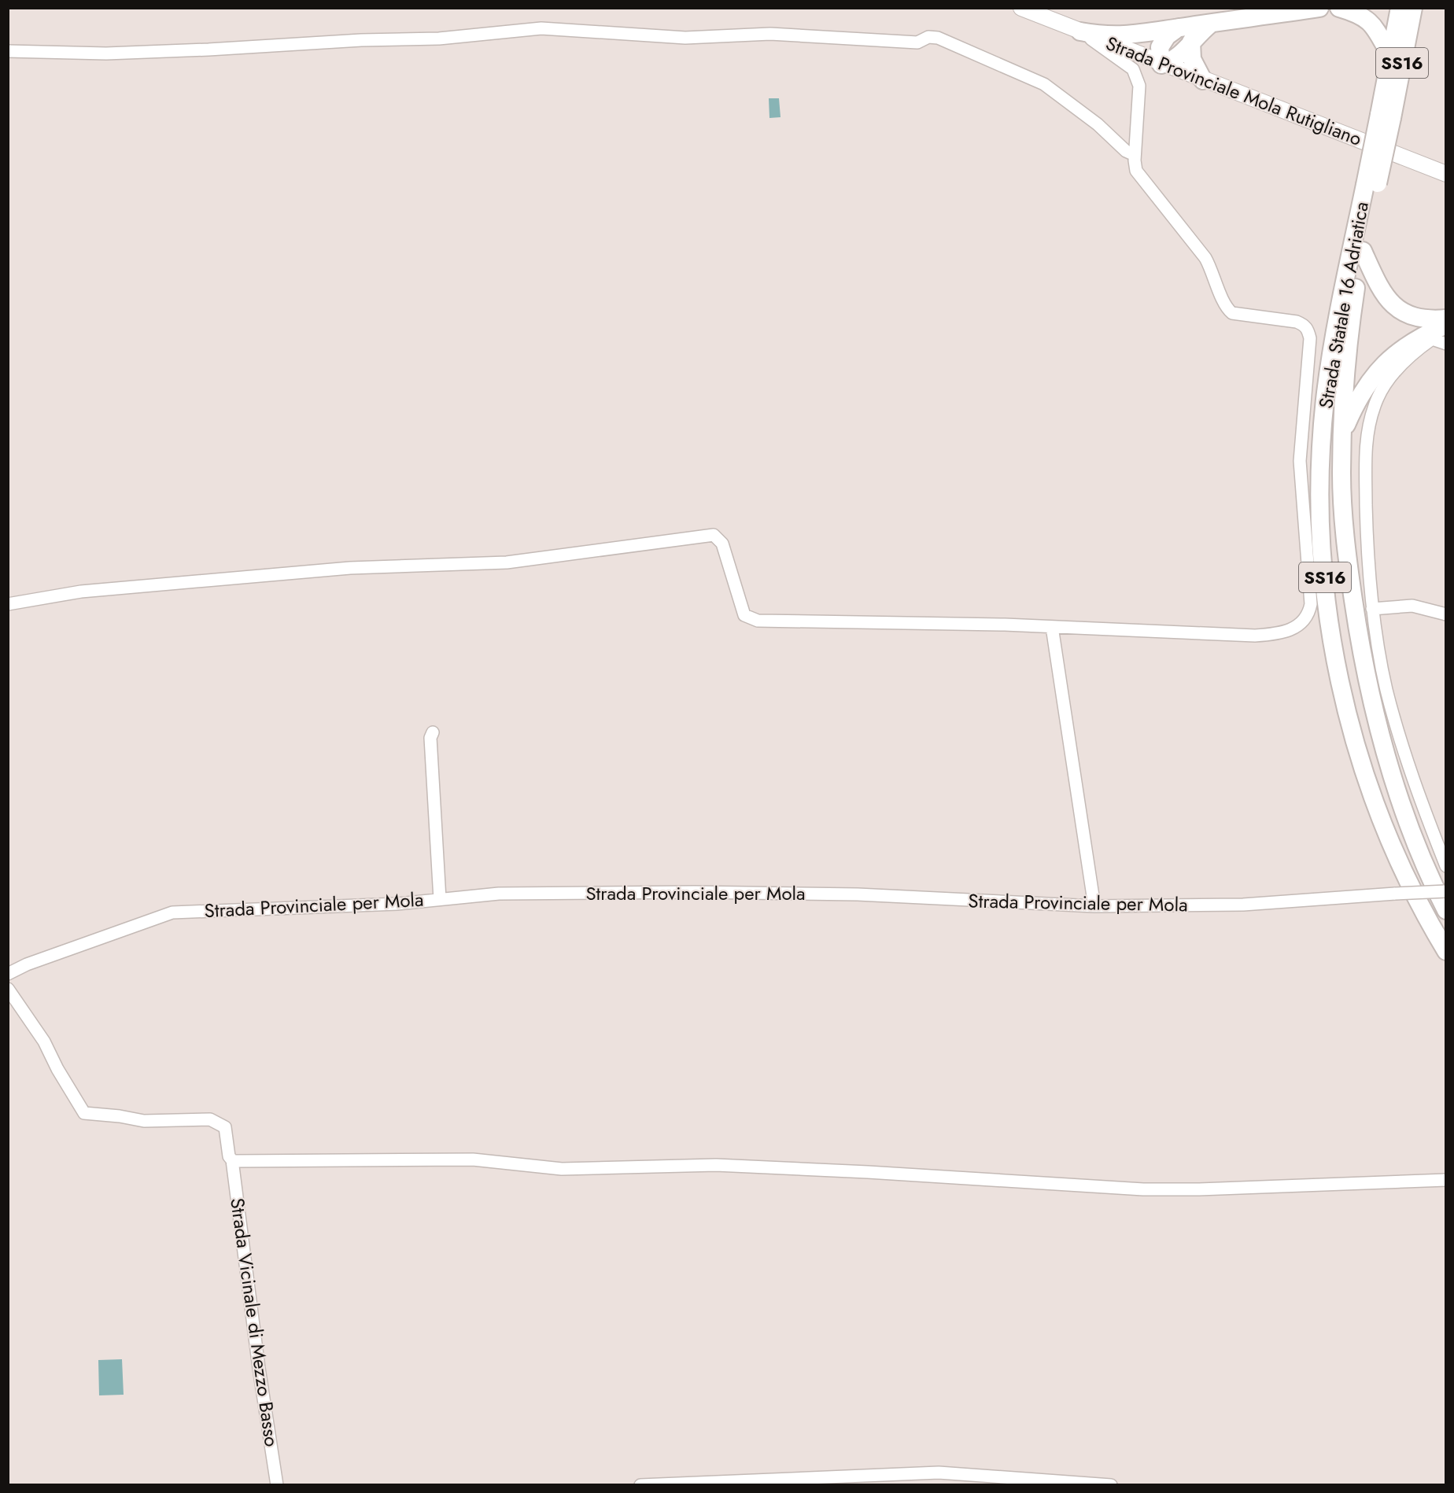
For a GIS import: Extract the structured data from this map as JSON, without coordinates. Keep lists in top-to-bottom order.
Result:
{
  "streets": {
    "highway": ["SS16", "Strada Statale 16 Adriatica"],
    "main road": ["Strada Provinciale Mola Rutigliano"],
    "street": ["Strada Provinciale per Mola", "Strada Vicinale di Mezzo Basso"]
  }
}
